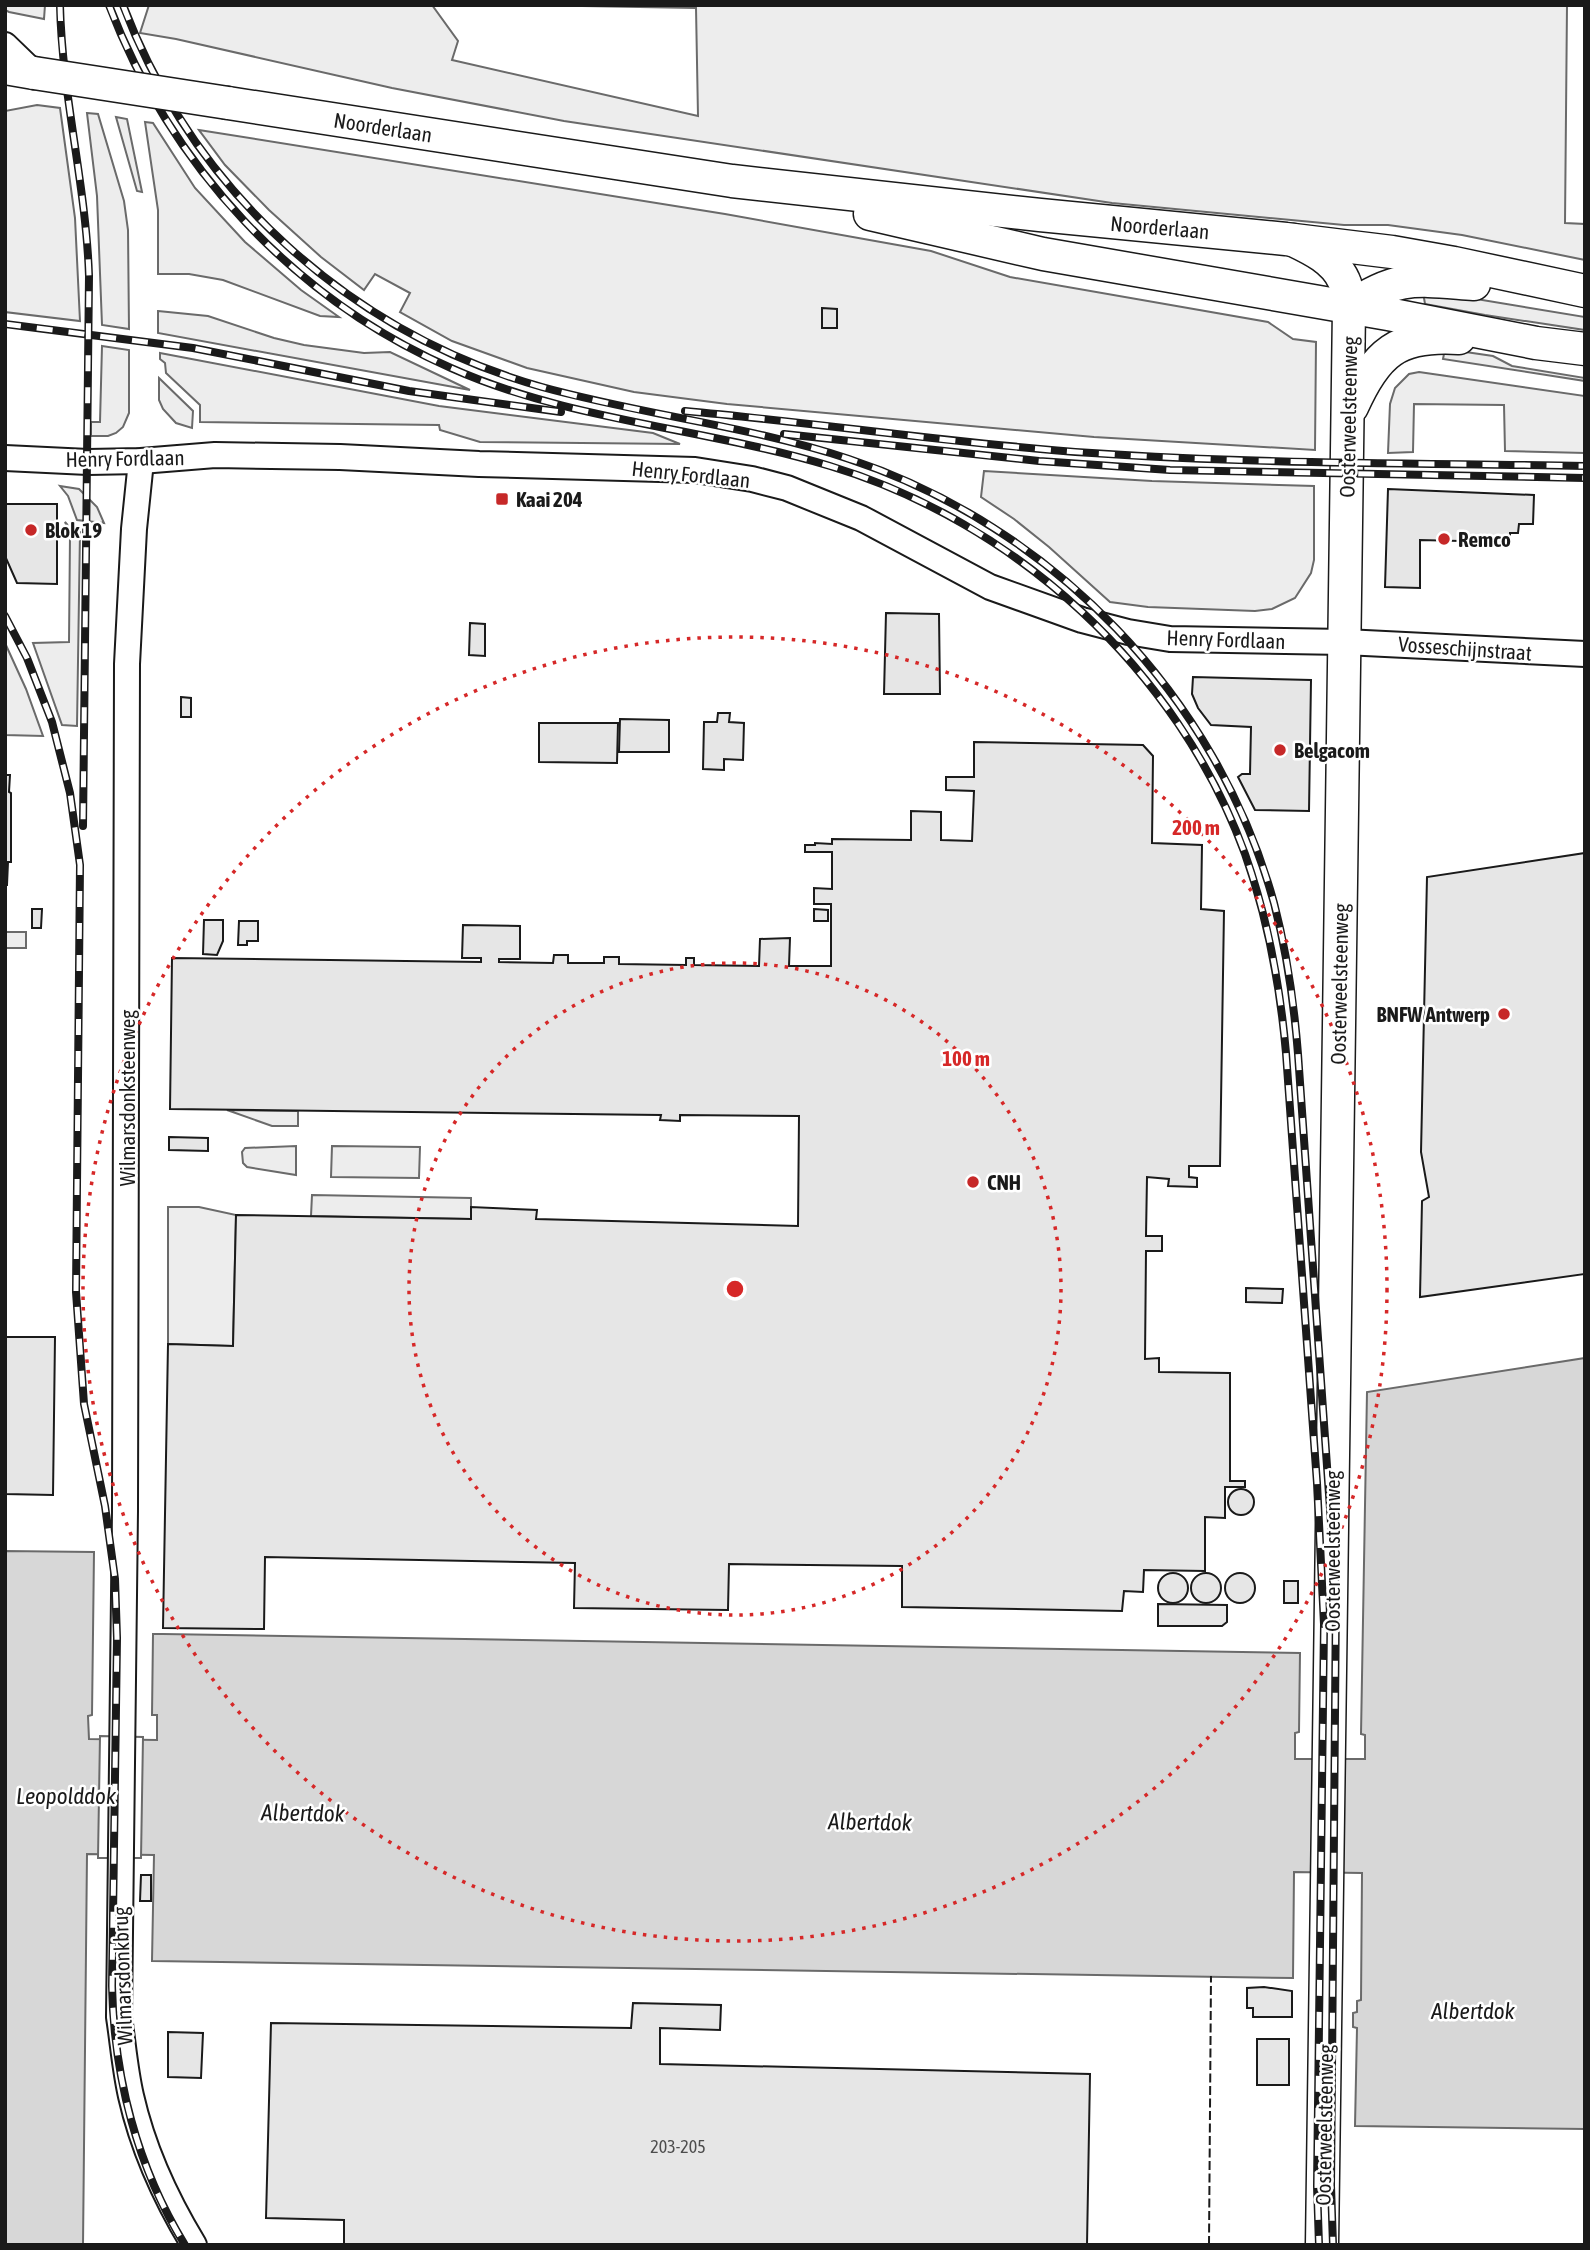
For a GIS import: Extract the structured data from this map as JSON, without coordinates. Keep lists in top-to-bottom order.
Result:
{
  "streets": {
    "main road": ["Noorderlaan", "Oosterweelsteenweg"],
    "street": [
      "Henry Fordlaan",
      "Vosseschijnstraat",
      "Wilmarsdonksteenweg",
      "Wilmarsdonkbrug"
    ]
  },
  "crossings": [
    ["Noorderlaan", "Oosterweelsteenweg"],
    ["Oosterweelsteenweg", "Henry Fordlaan"],
    ["Oosterweelsteenweg", "Vosseschijnstraat"],
    ["Henry Fordlaan", "Vosseschijnstraat"],
    ["Henry Fordlaan", "Wilmarsdonksteenweg"],
    ["Wilmarsdonksteenweg", "Wilmarsdonkbrug"]
  ],
  "water": ["Leopolddok", "Albertdok"],
  "places": {
    "transit": ["Kaai 204"],
    "other": [
      "Blok 19",
      "Remco",
      "Belgacom",
      "BNFW Antwerp",
      "CNH"
    ]
  },
  "house_numbers": ["203-205"],
  "rings": ["200 m", "100 m"]
}
